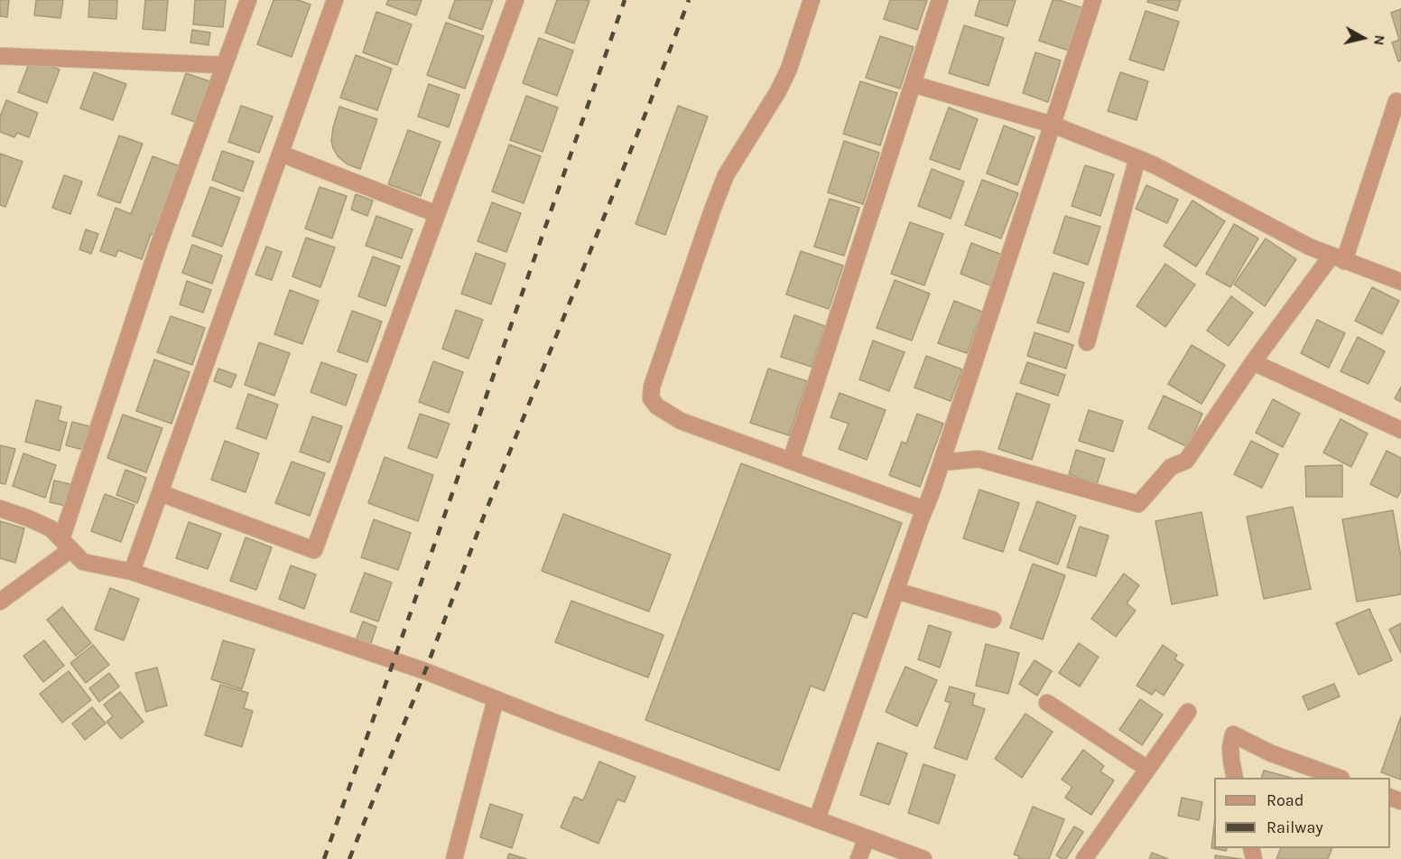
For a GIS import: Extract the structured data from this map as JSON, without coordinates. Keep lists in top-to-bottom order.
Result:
{
  "legend": ["Road", "Railway"],
  "north": "right"
}
